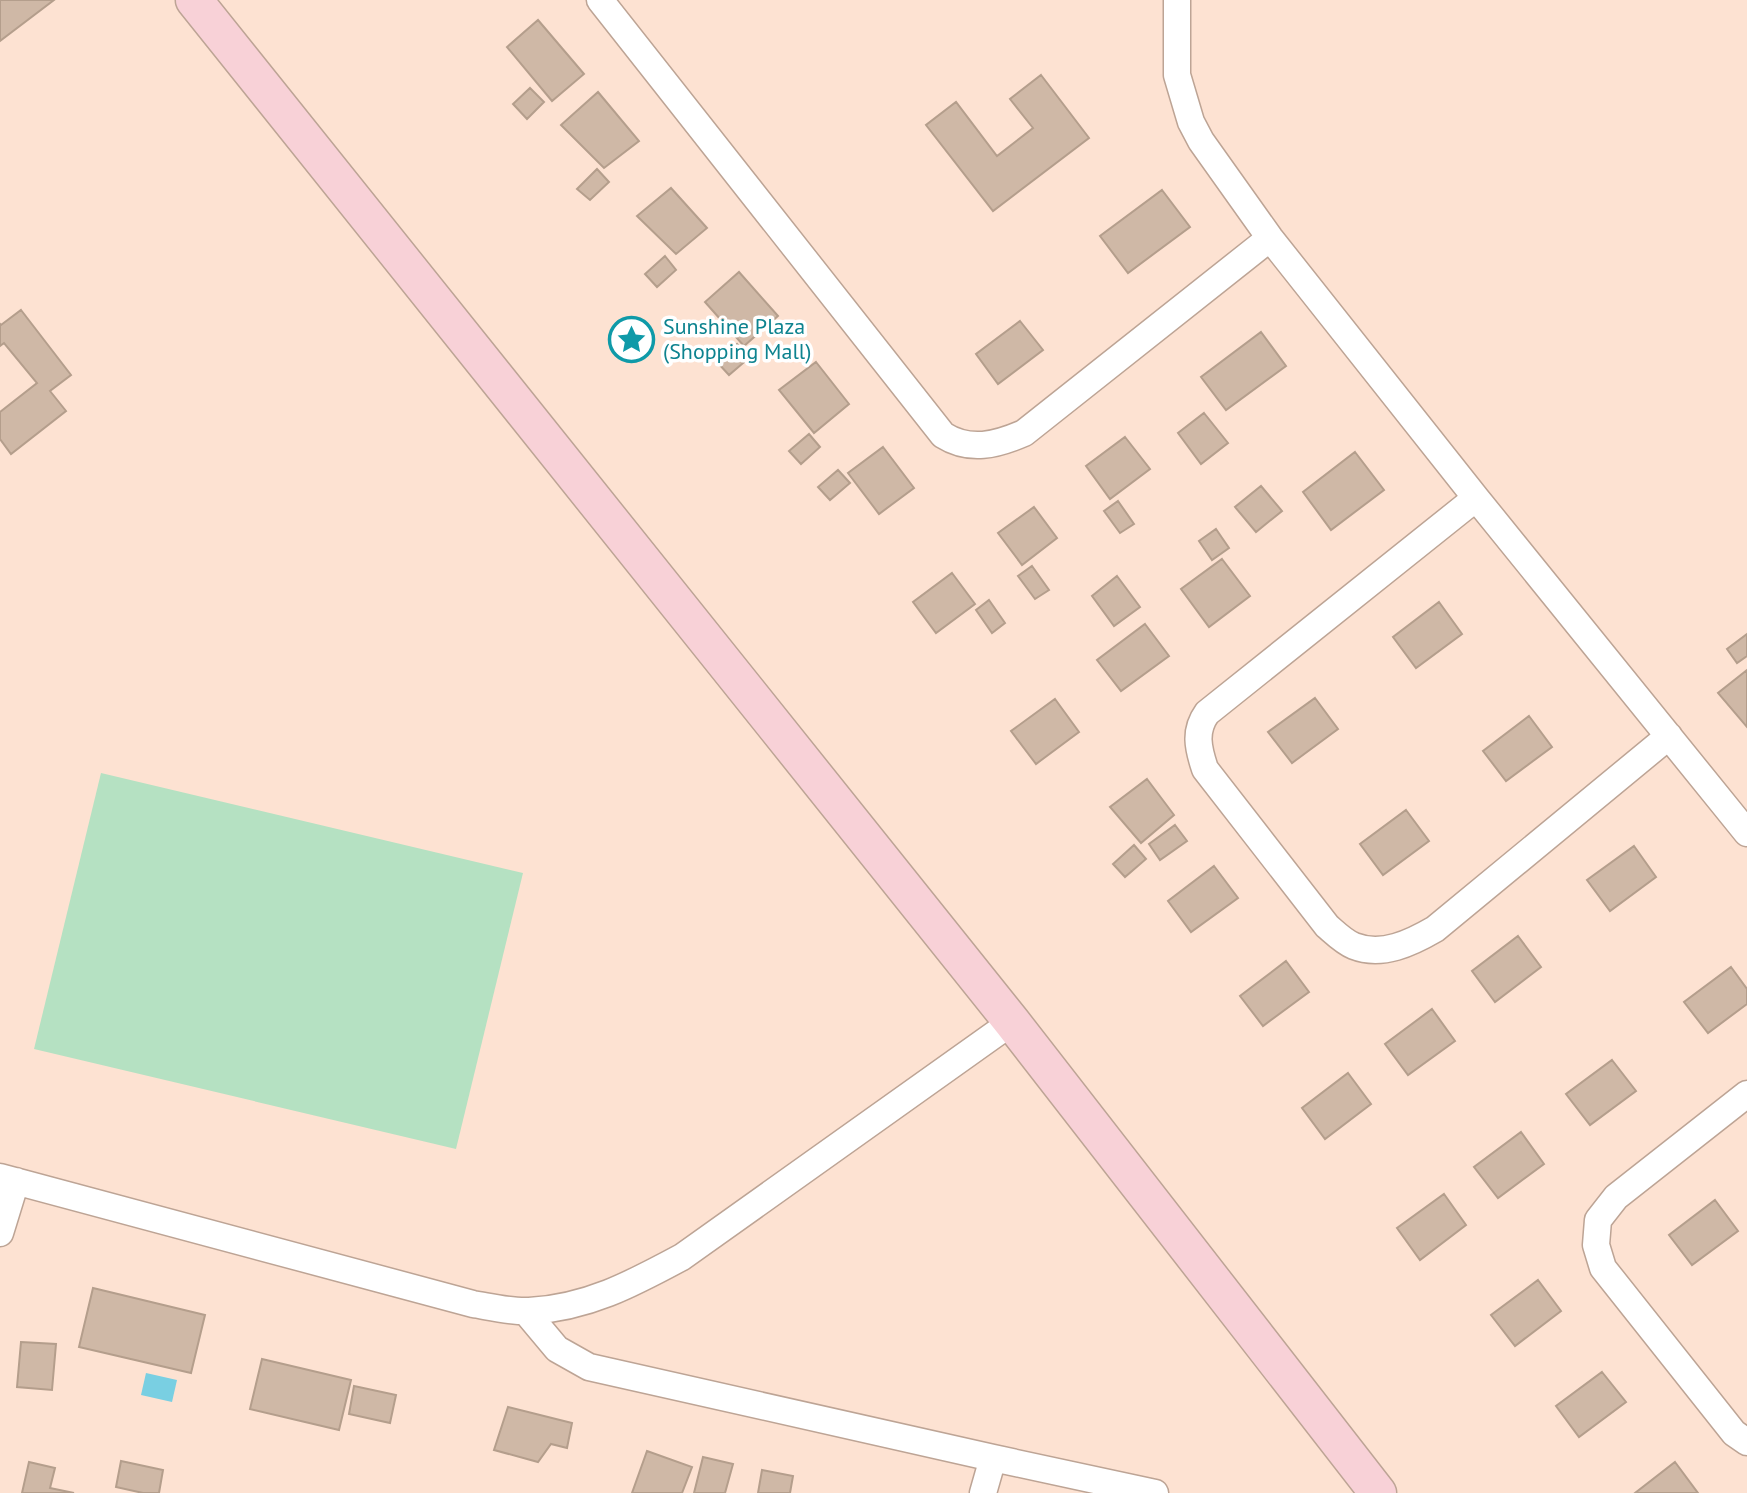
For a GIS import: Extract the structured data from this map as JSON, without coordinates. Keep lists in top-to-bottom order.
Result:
{
  "places": {
    "place": ["Sunshine Plaza (Shopping Mall)"]
  }
}
